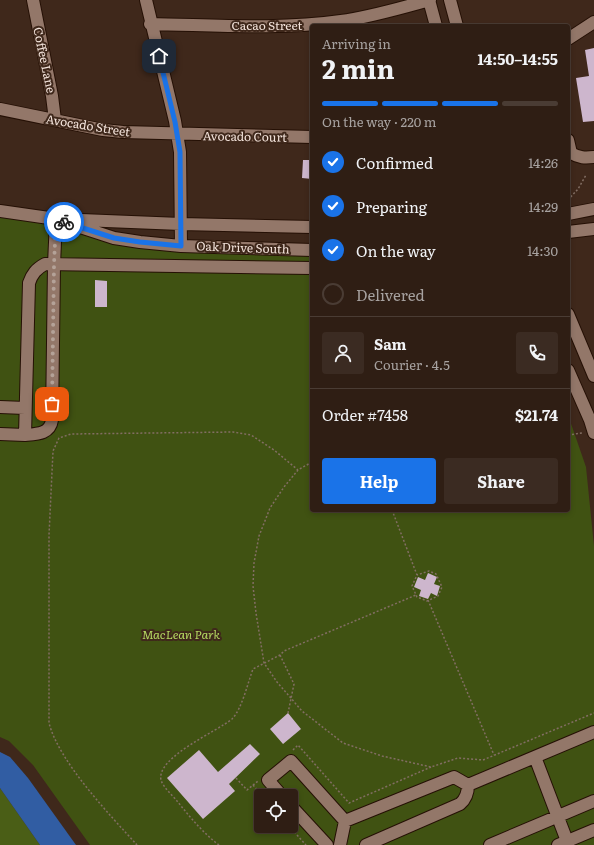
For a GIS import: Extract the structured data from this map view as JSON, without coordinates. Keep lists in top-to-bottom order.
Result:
{
  "streets": {
    "street": [
      "Cacao Street",
      "Coffee Lane",
      "Avocado Street",
      "Avocado Court",
      "Oak Drive South"
    ]
  },
  "crossings": [
    ["Coffee Lane", "Avocado Street"],
    ["Avocado Street", "Avocado Court"]
  ],
  "parks": ["MacLean Park"],
  "page": {
    "heading": ["2 min", "Arriving in", "14:50–14:55"],
    "panel": [
      "Sam",
      "Courier · 4.5",
      "Order #7458",
      "$21.74"
    ],
    "bar": "On the way · 220 m",
    "list": [
      ["Confirmed", "14:26"],
      ["Preparing", "14:29"],
      ["On the way", "14:30"],
      "Delivered"
    ],
    "buttons": ["Help", "Share"]
  }
}
